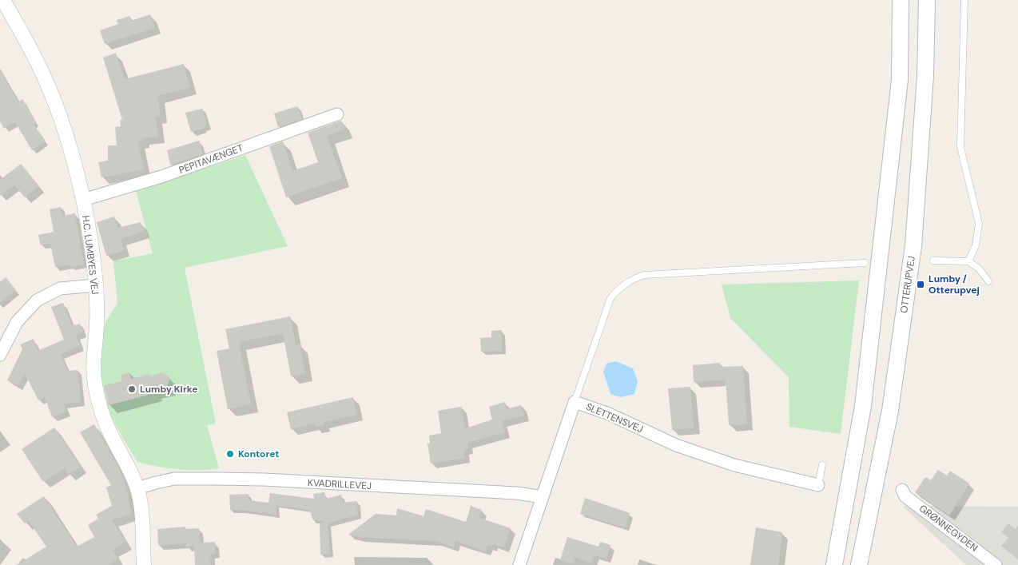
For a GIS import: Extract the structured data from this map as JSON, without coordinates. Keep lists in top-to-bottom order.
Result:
{
  "streets": {
    "main road": ["OTTERUPVEJ"],
    "street": [
      "PEPITAVÆNGET",
      "H.C. LUMBYES VEJ",
      "SLETTENSVEJ",
      "KVADRILLEVEJ",
      "GRØNNEGYDEN"
    ]
  },
  "crossings": [
    ["PEPITAVÆNGET", "H.C. LUMBYES VEJ"],
    ["H.C. LUMBYES VEJ", "KVADRILLEVEJ"],
    ["SLETTENSVEJ", "KVADRILLEVEJ"]
  ],
  "places": {
    "transit": ["Lumby / Otterupvej"],
    "other": ["Lumby Kirke", "Kontoret"]
  }
}
